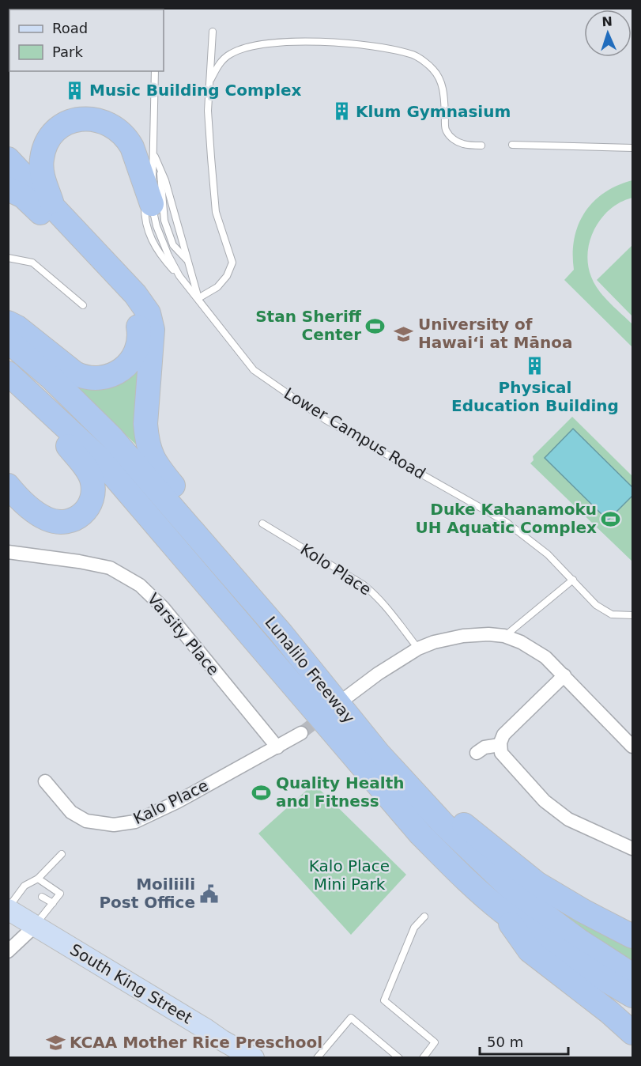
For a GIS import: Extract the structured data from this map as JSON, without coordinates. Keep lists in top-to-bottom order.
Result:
{
  "streets": {
    "highway": ["Lunalilo Freeway"],
    "main road": ["South King Street"],
    "street": ["Varsity Place", "Kalo Place"],
    "lane": ["Lower Campus Road", "Kolo Place"]
  },
  "crossings": [
    ["Varsity Place", "Kalo Place"]
  ],
  "parks": ["Kalo Place Mini Park"],
  "places": {
    "building": ["Music Building Complex", "Klum Gymnasium", "Physical Education Building"],
    "sports": ["Stan Sheriff Center", "Duke Kahanamoku UH Aquatic Complex", "Quality Health and Fitness"],
    "school or university": ["University of Hawaiʻi at Mānoa", "KCAA Mother Rice Preschool"],
    "public building": ["Moiliili Post Office"]
  },
  "legend": ["Road", "Park"],
  "scale_bar": "50 m",
  "north": "top"
}
